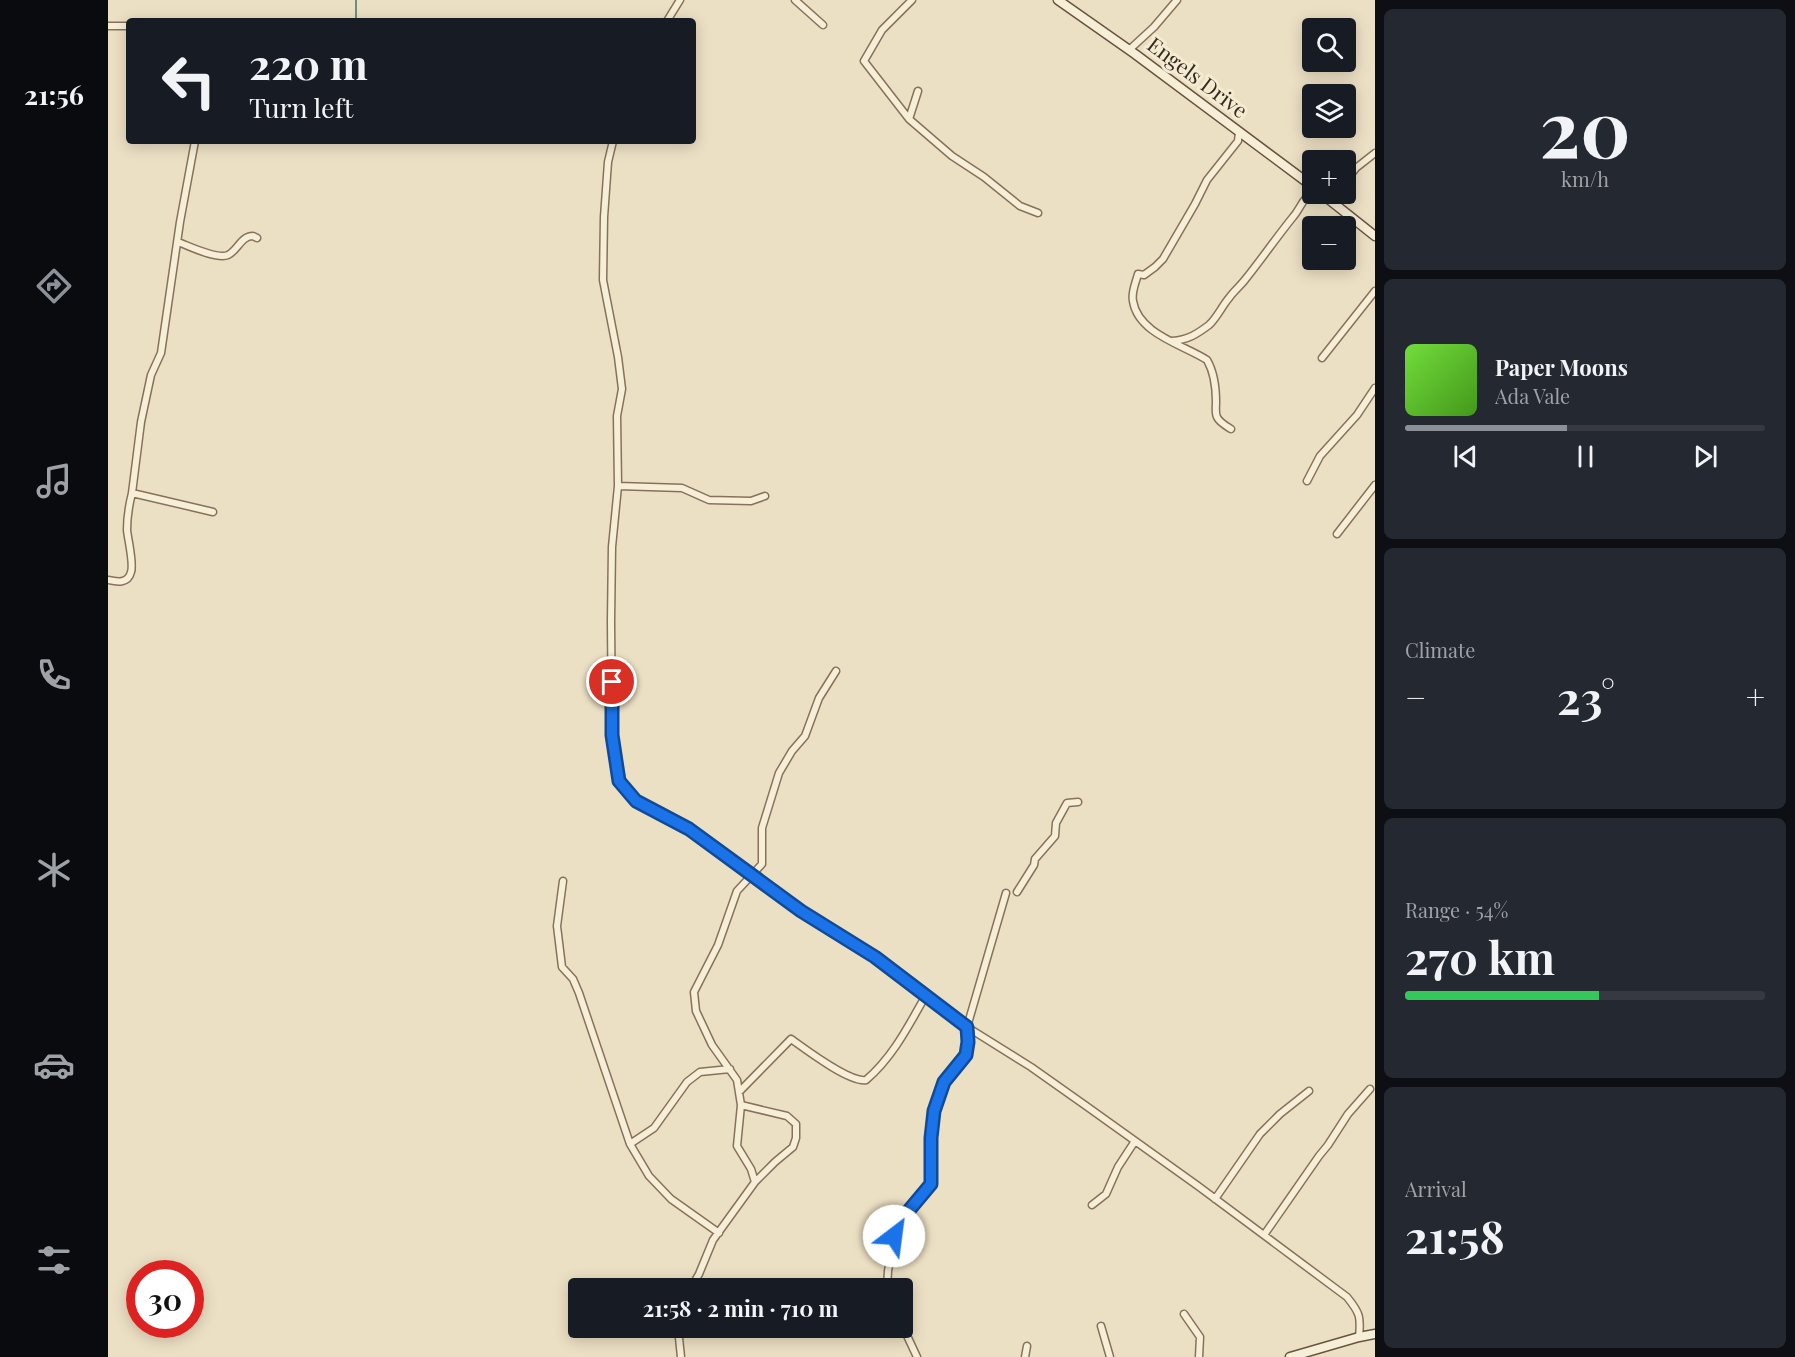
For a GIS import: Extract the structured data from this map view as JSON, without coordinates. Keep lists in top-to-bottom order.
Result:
{
  "streets": {
    "street": ["Engels Drive"]
  },
  "page": {
    "tabs": "21:56",
    "tile": [
      ["20", "km/h"],
      "Climate",
      ["Range · 54%", "270 km"],
      ["Arrival", "21:58"]
    ],
    "map_buttons": ["+", "−"],
    "turn": ["220 m", "Turn left"],
    "song": ["Paper Moons", "Ada Vale"],
    "heat": ["−", "23°", "+"],
    "limit": "30",
    "trip": "21:58 · 2 min · 710 m"
  }
}
